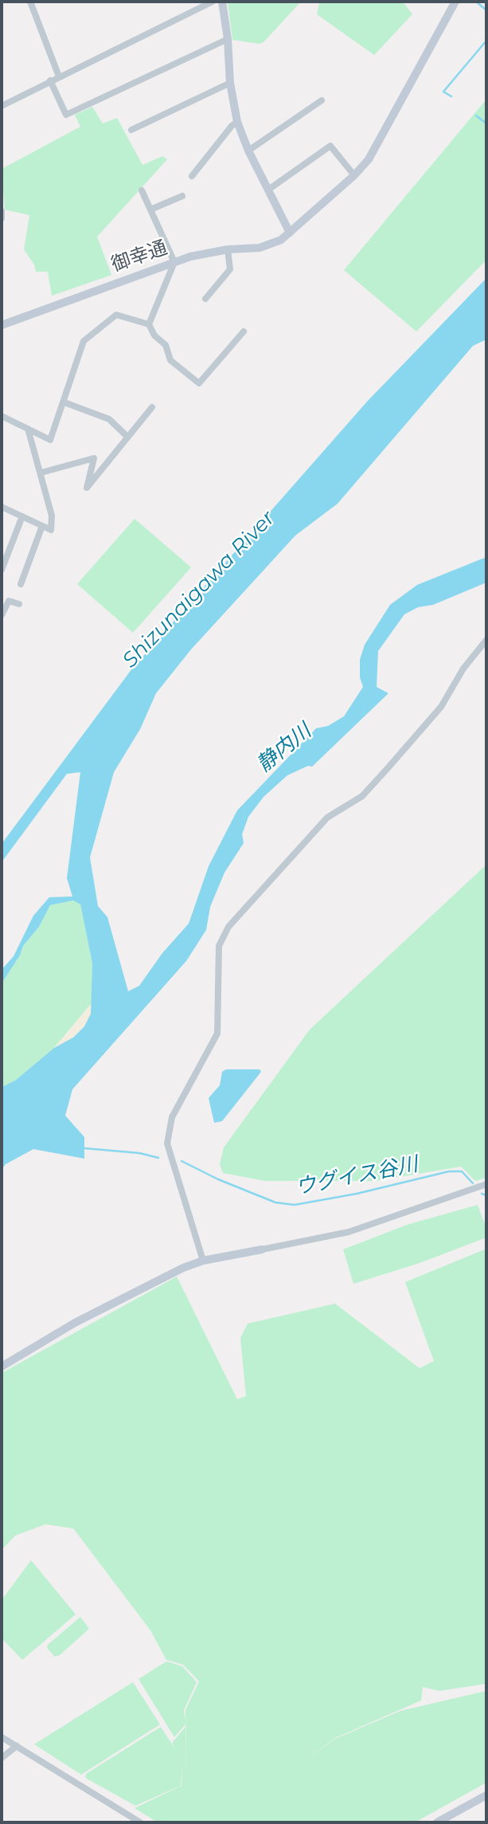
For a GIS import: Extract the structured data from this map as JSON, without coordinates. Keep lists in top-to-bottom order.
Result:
{
  "streets": {
    "street": ["御幸通"]
  },
  "water": ["Shizunaigawa River", "静内川", "ウグイス谷川"]
}
